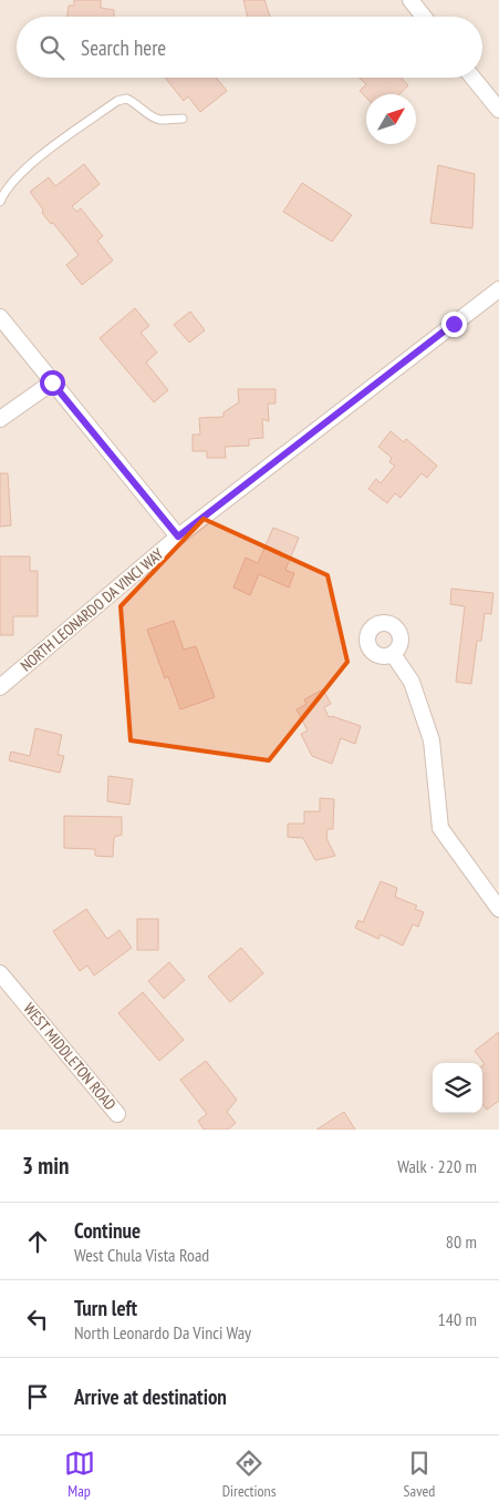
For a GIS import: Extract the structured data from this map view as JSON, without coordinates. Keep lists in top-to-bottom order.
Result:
{
  "streets": {
    "street": ["NORTH LEONARDO DA VINCI WAY", "WEST MIDDLETON ROAD"]
  },
  "north": "top right",
  "page": {
    "search": "Search here",
    "heading": ["3 min", "Walk · 220 m"],
    "list": [
      ["Continue", "West Chula Vista Road", "80 m"],
      ["Turn left", "North Leonardo Da Vinci Way", "140 m"],
      "Arrive at destination"
    ],
    "nav": ["Map", "Directions", "Saved"]
  }
}
